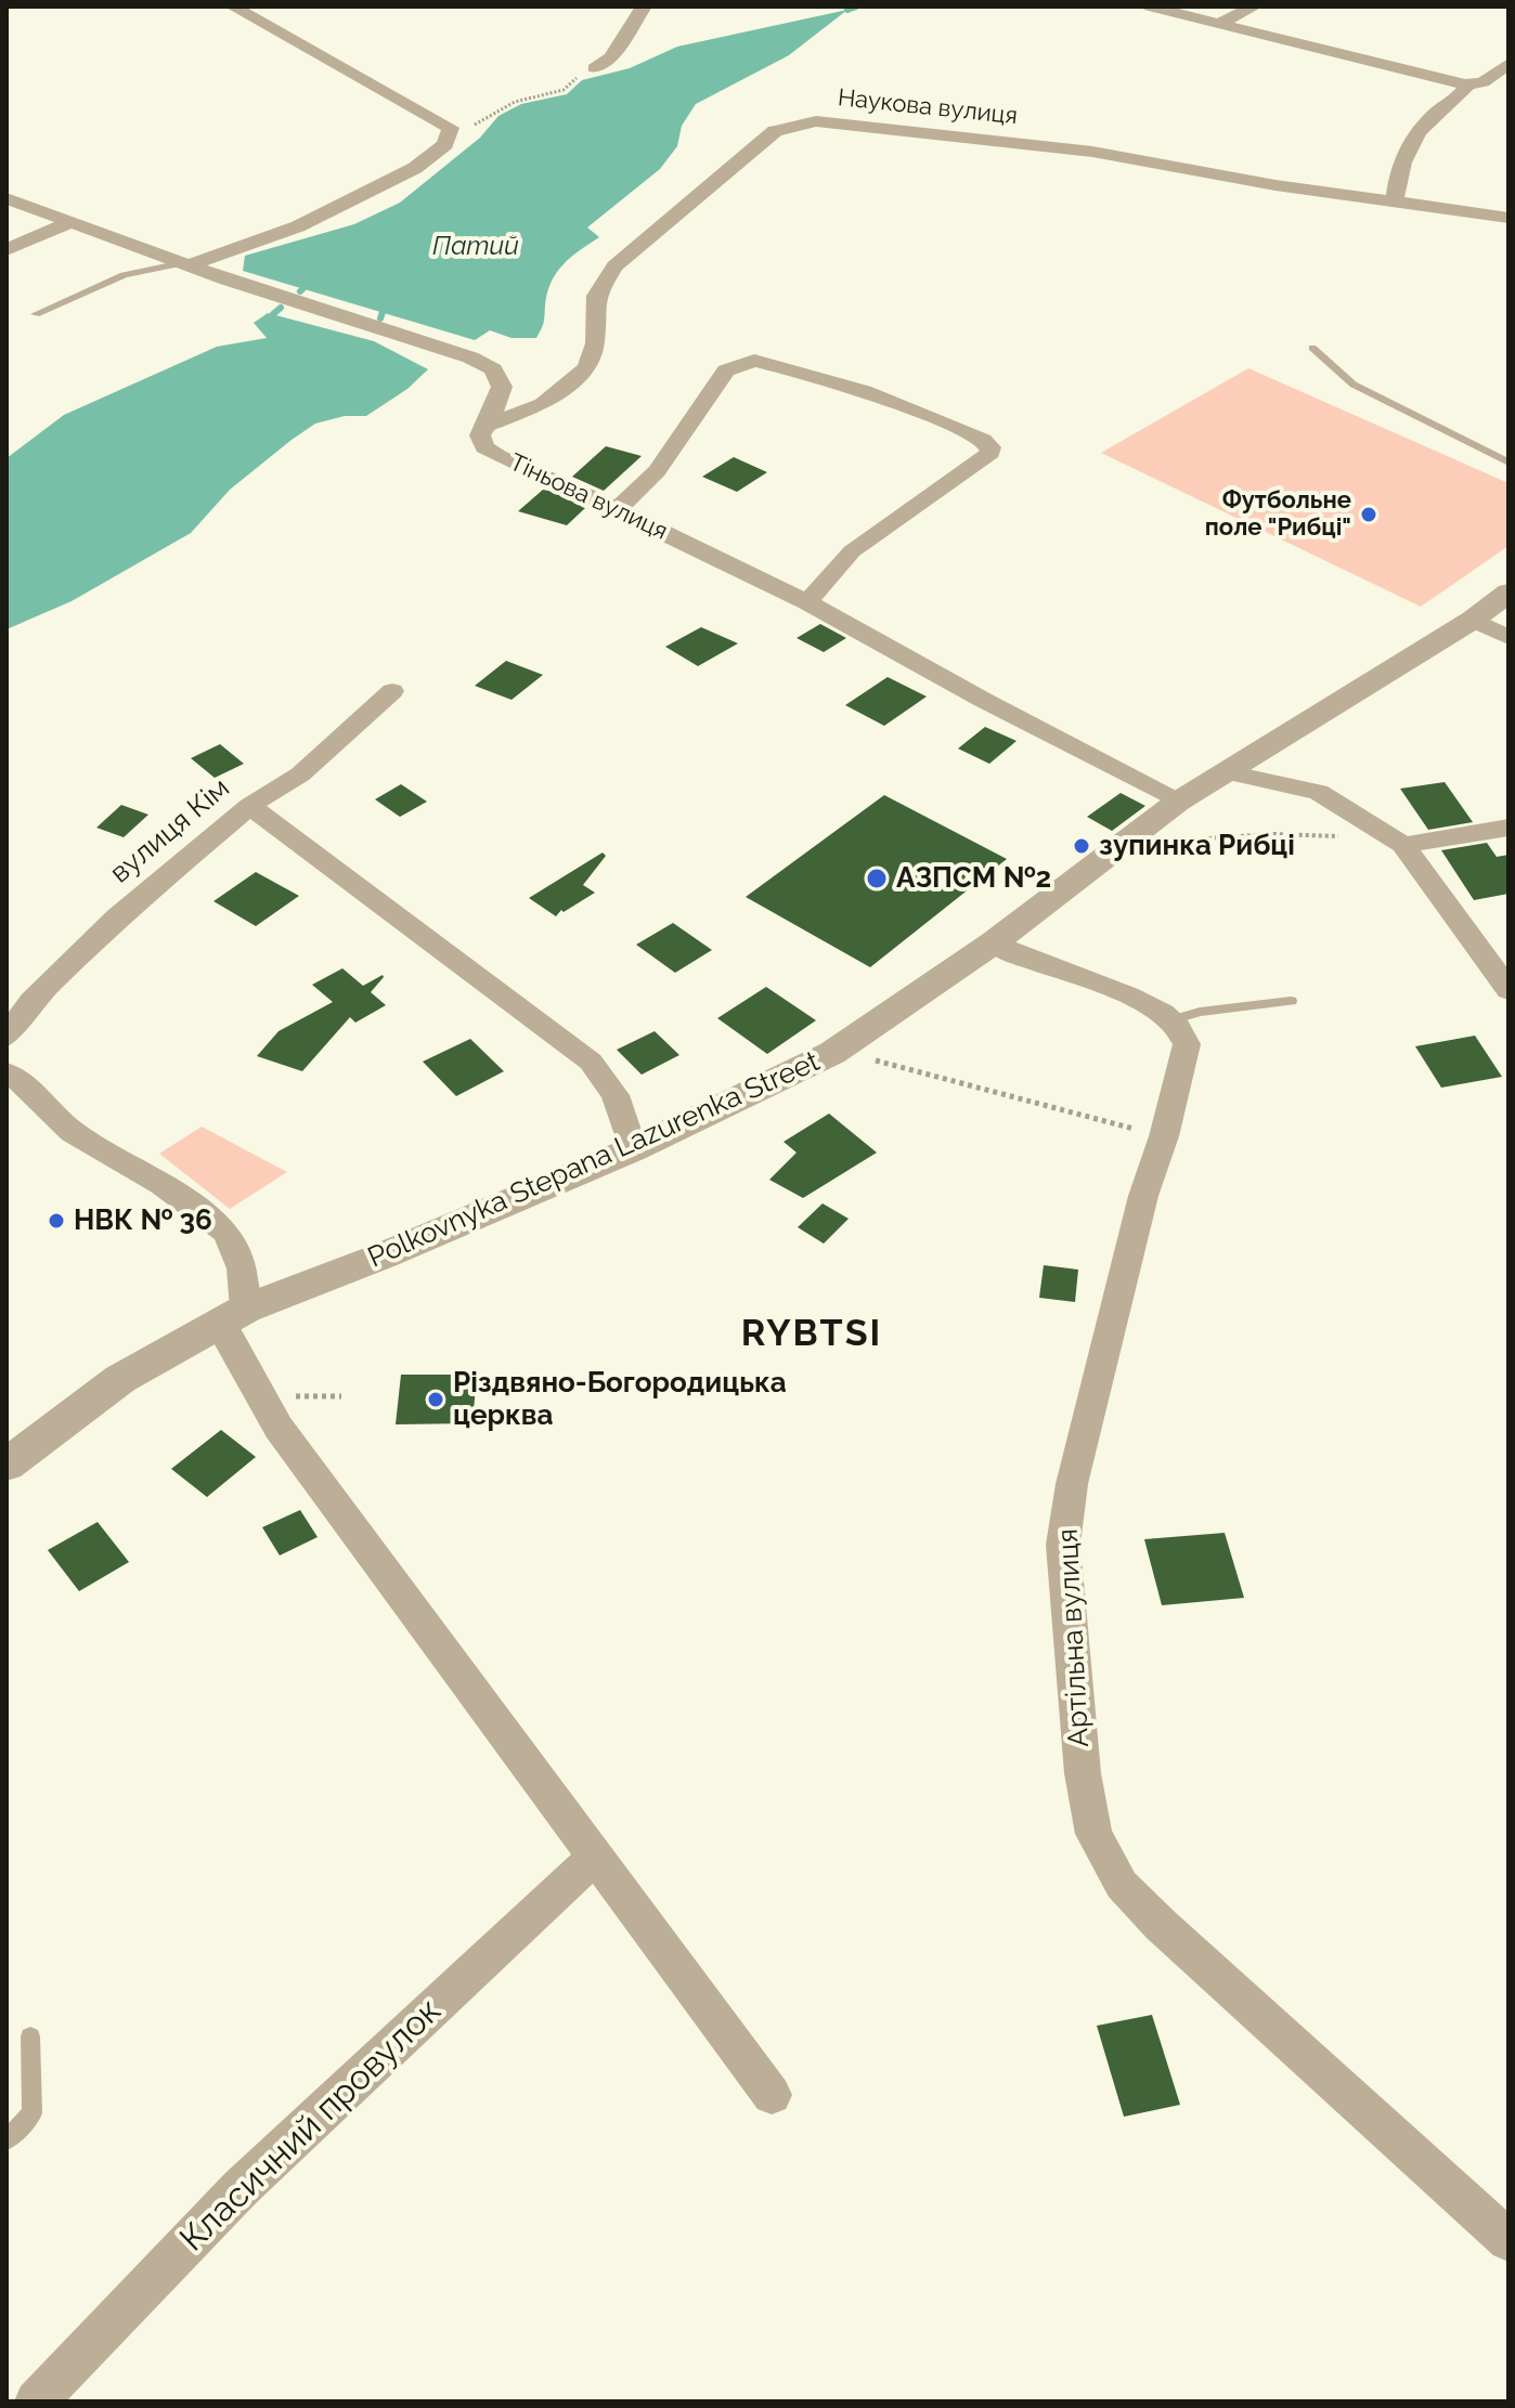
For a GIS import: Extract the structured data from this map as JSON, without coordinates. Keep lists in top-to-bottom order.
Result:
{
  "streets": {
    "street": [
      "Наукова вулиця",
      "Тіньова вулиця",
      "вулиця Кім",
      "Polkovnyka Stepana Lazurenka Street",
      "Артільна вулиця",
      "Класичний провулок"
    ]
  },
  "crossings": [
    ["Наукова вулиця", "Тіньова вулиця"],
    ["Тіньова вулиця", "Polkovnyka Stepana Lazurenka Street"]
  ],
  "districts": ["RYBTSI"],
  "water": ["Патий"],
  "places": [
    "Футбольне поле \"Рибці\"",
    "зупинка Рибці",
    "АЗПСМ №2",
    "НВК № 36",
    "Різдвяно-Богородицька церква"
  ]
}
